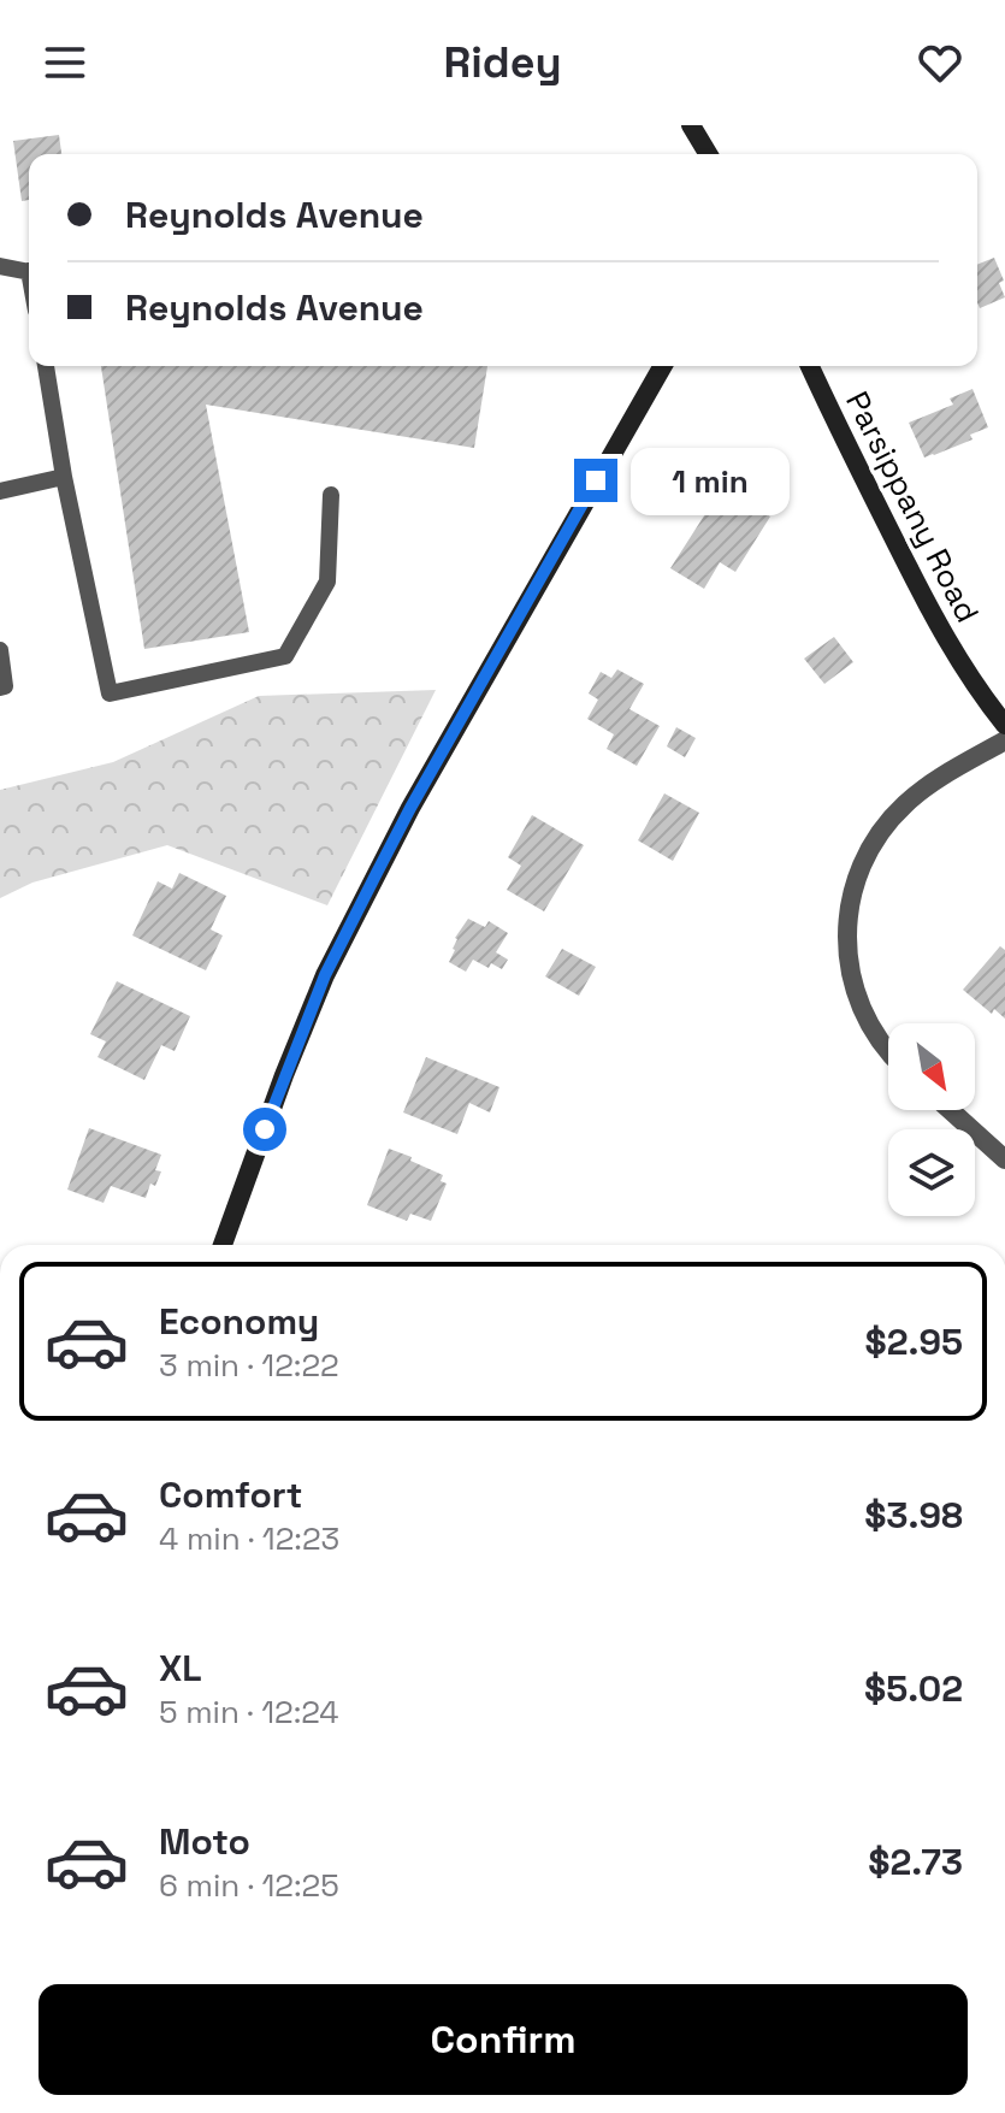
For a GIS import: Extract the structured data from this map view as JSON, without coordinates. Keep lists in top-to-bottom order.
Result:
{
  "streets": {
    "street": ["Parsippany Road"]
  },
  "north": "bottom right",
  "page": {
    "header": "Ridey",
    "banner": ["Reynolds Avenue", "Reynolds Avenue"],
    "bubble": "1 min",
    "list": [
      {
        "name": "Economy",
        "note": "3 min · 12:22",
        "value": "$2.95"
      },
      {
        "name": "Comfort",
        "note": "4 min · 12:23",
        "value": "$3.98"
      },
      {
        "name": "XL",
        "note": "5 min · 12:24",
        "value": "$5.02"
      },
      {
        "name": "Moto",
        "note": "6 min · 12:25",
        "value": "$2.73"
      }
    ],
    "buttons": "Confirm"
  }
}
